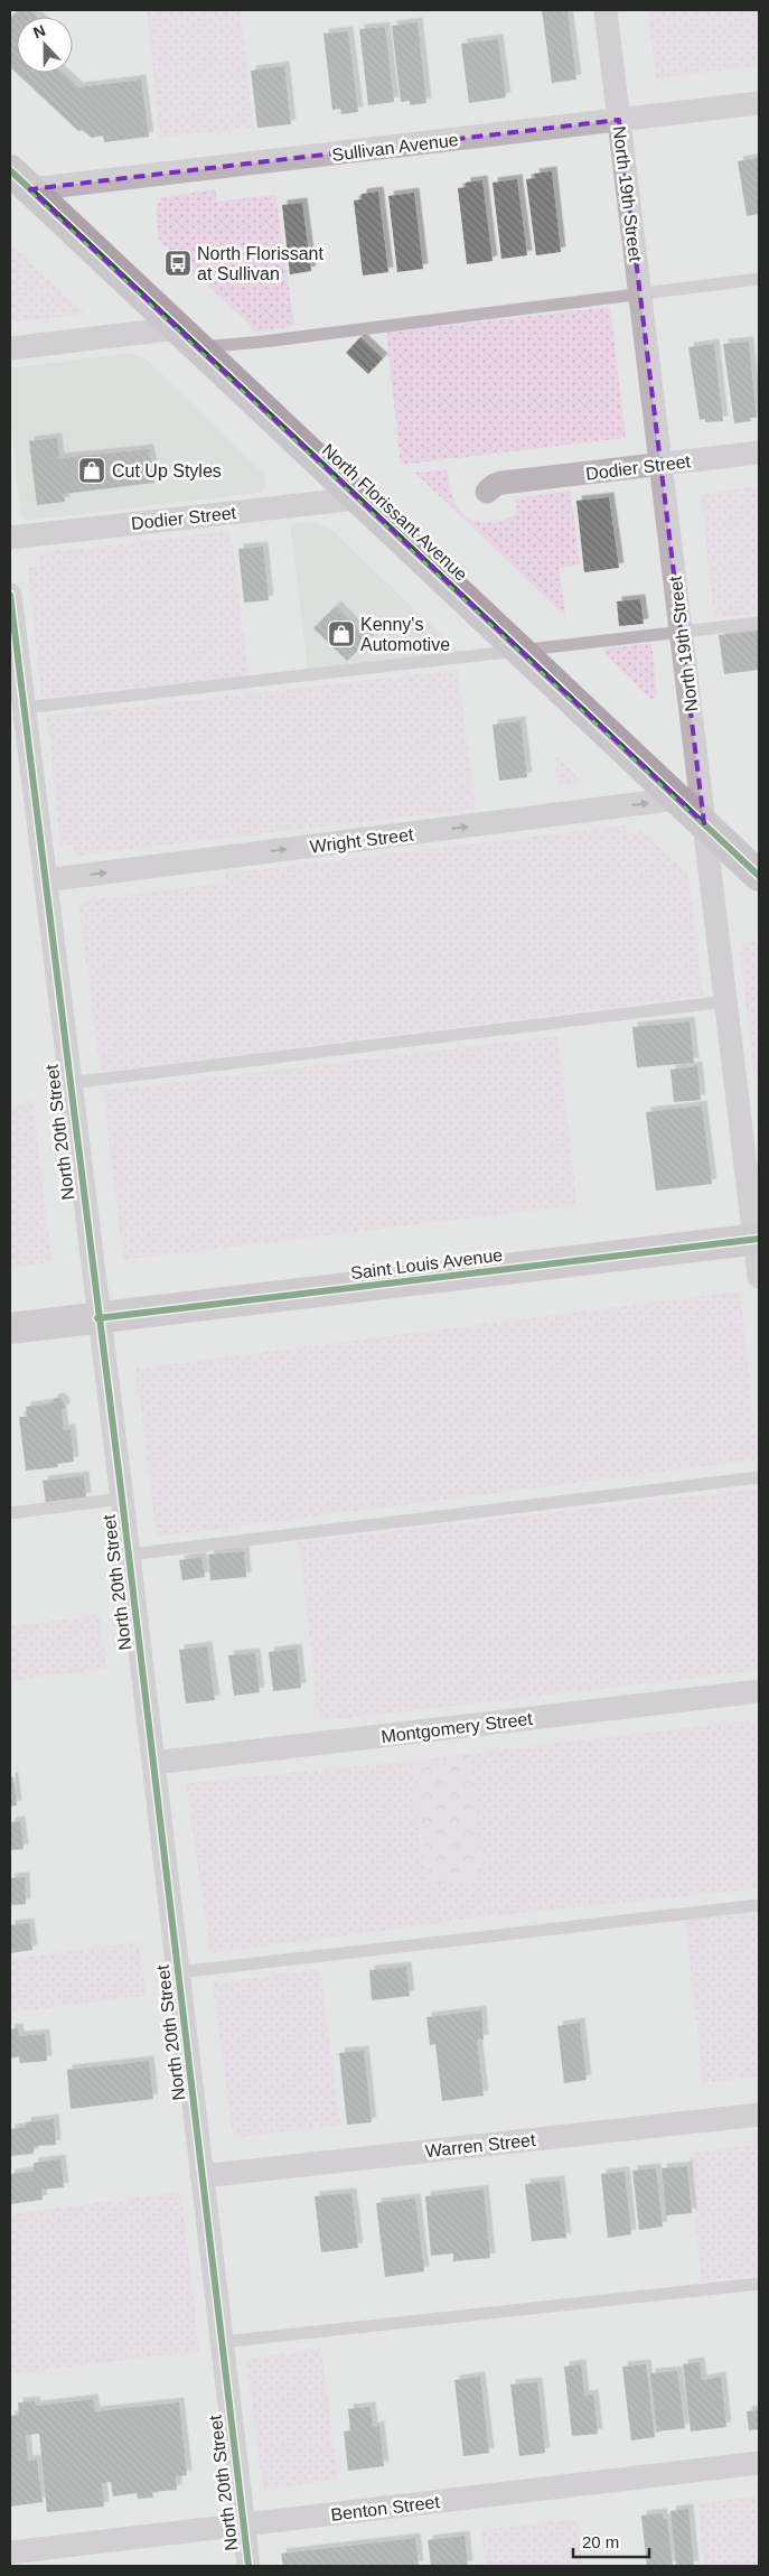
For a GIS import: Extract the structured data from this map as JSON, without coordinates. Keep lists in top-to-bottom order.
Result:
{
  "streets": {
    "main road": ["North Florissant Avenue"],
    "street": [
      "Sullivan Avenue",
      "North 19th Street",
      "Dodier Street",
      "Wright Street",
      "North 20th Street",
      "Saint Louis Avenue",
      "Montgomery Street",
      "Warren Street",
      "Benton Street"
    ]
  },
  "crossings": [
    ["Sullivan Avenue", "North 19th Street"],
    ["Sullivan Avenue", "North Florissant Avenue"],
    ["North 19th Street", "Dodier Street"],
    ["North 19th Street", "North Florissant Avenue"],
    ["North 19th Street", "Saint Louis Avenue"],
    ["Dodier Street", "North Florissant Avenue"],
    ["North Florissant Avenue", "Wright Street"],
    ["Wright Street", "North 20th Street"],
    ["North 20th Street", "Saint Louis Avenue"],
    ["North 20th Street", "Montgomery Street"],
    ["North 20th Street", "Warren Street"],
    ["North 20th Street", "Benton Street"]
  ],
  "one_way": ["Wright Street"],
  "places": {
    "bus stop": ["North Florissant at Sullivan"],
    "shop": ["Cut Up Styles", "Kenny's Automotive"]
  },
  "scale_bar": "20 m",
  "north": "top"
}
